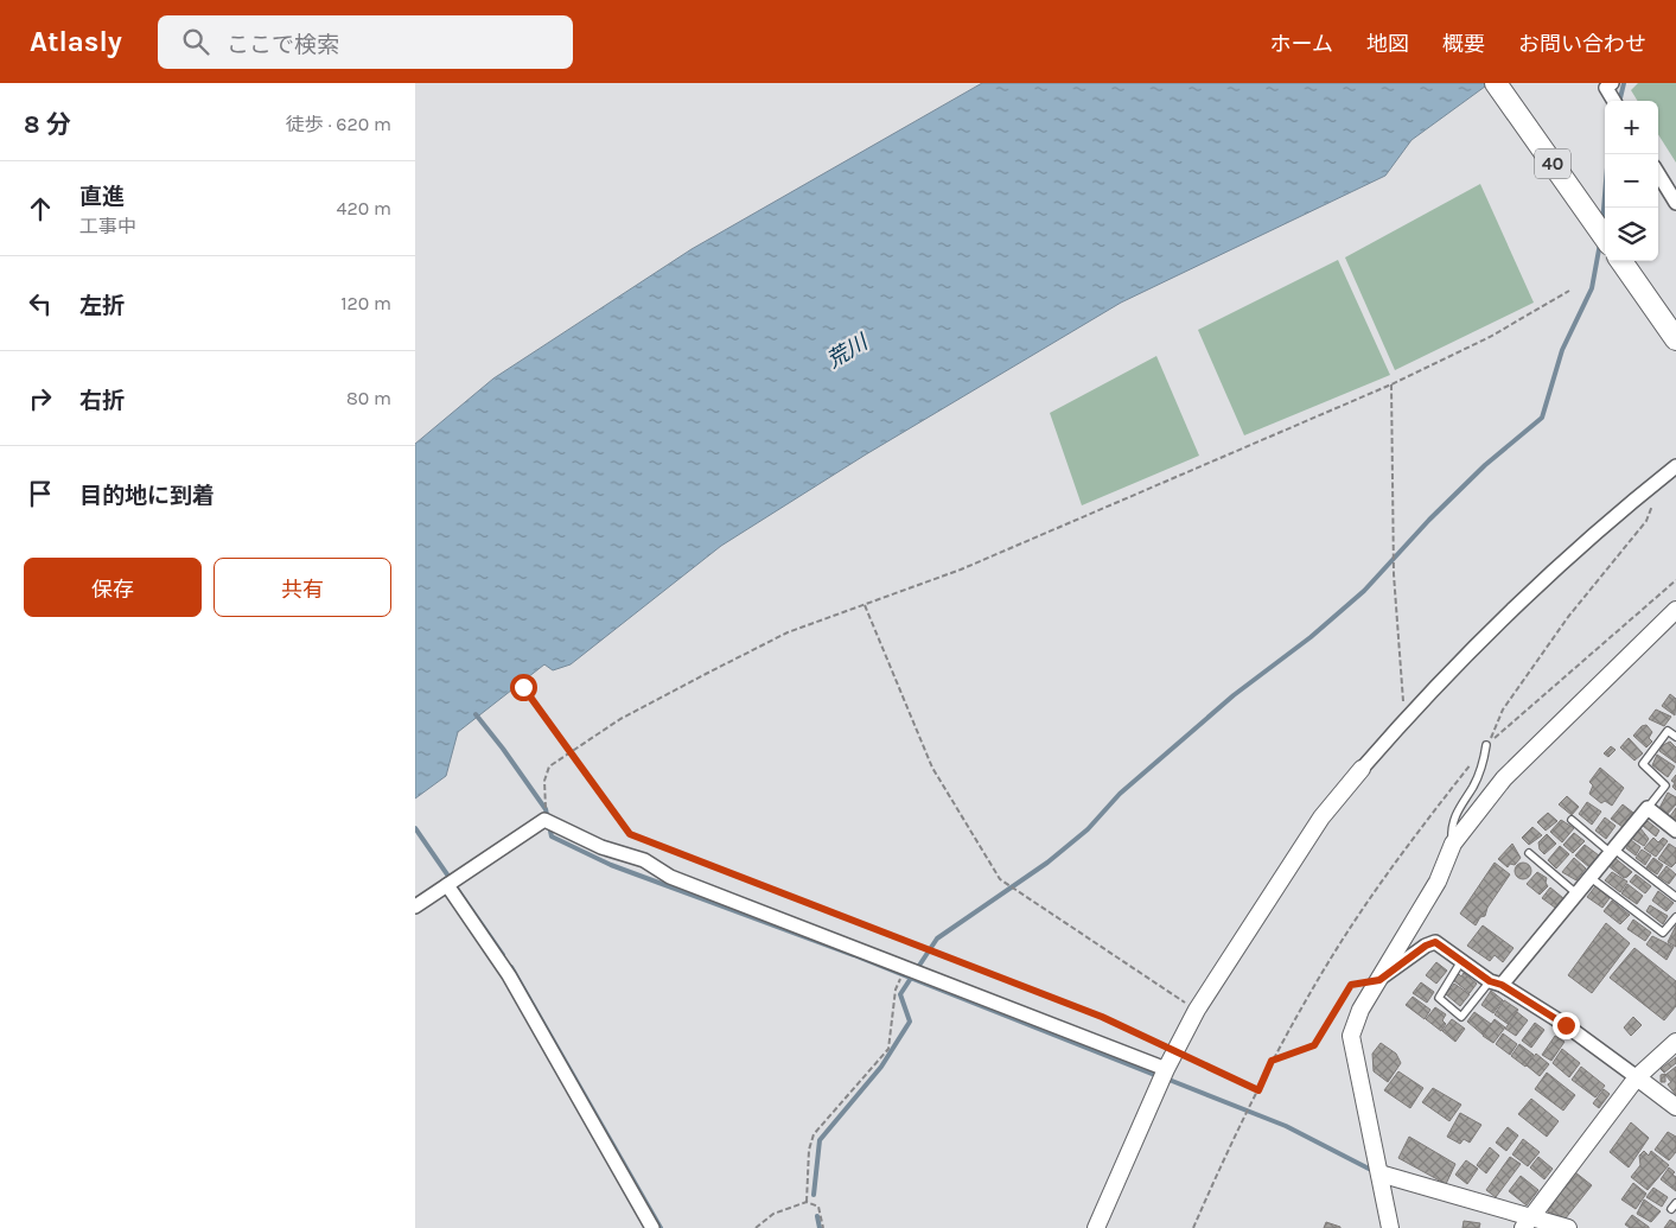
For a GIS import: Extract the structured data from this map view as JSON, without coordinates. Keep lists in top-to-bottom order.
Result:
{
  "streets": {
    "main road": ["40"]
  },
  "water": ["荒川"],
  "page": {
    "header": "Atlasly",
    "search": "ここで検索",
    "nav": [
      "ホーム",
      "地図",
      "概要",
      "お問い合わせ"
    ],
    "heading": ["8 分", "徒歩 · 620 m"],
    "map_buttons": ["+", "−"],
    "list": [
      ["直進", "工事中", "420 m"],
      ["左折", "120 m"],
      ["右折", "80 m"],
      "目的地に到着"
    ],
    "buttons": ["保存", "共有"]
  }
}
